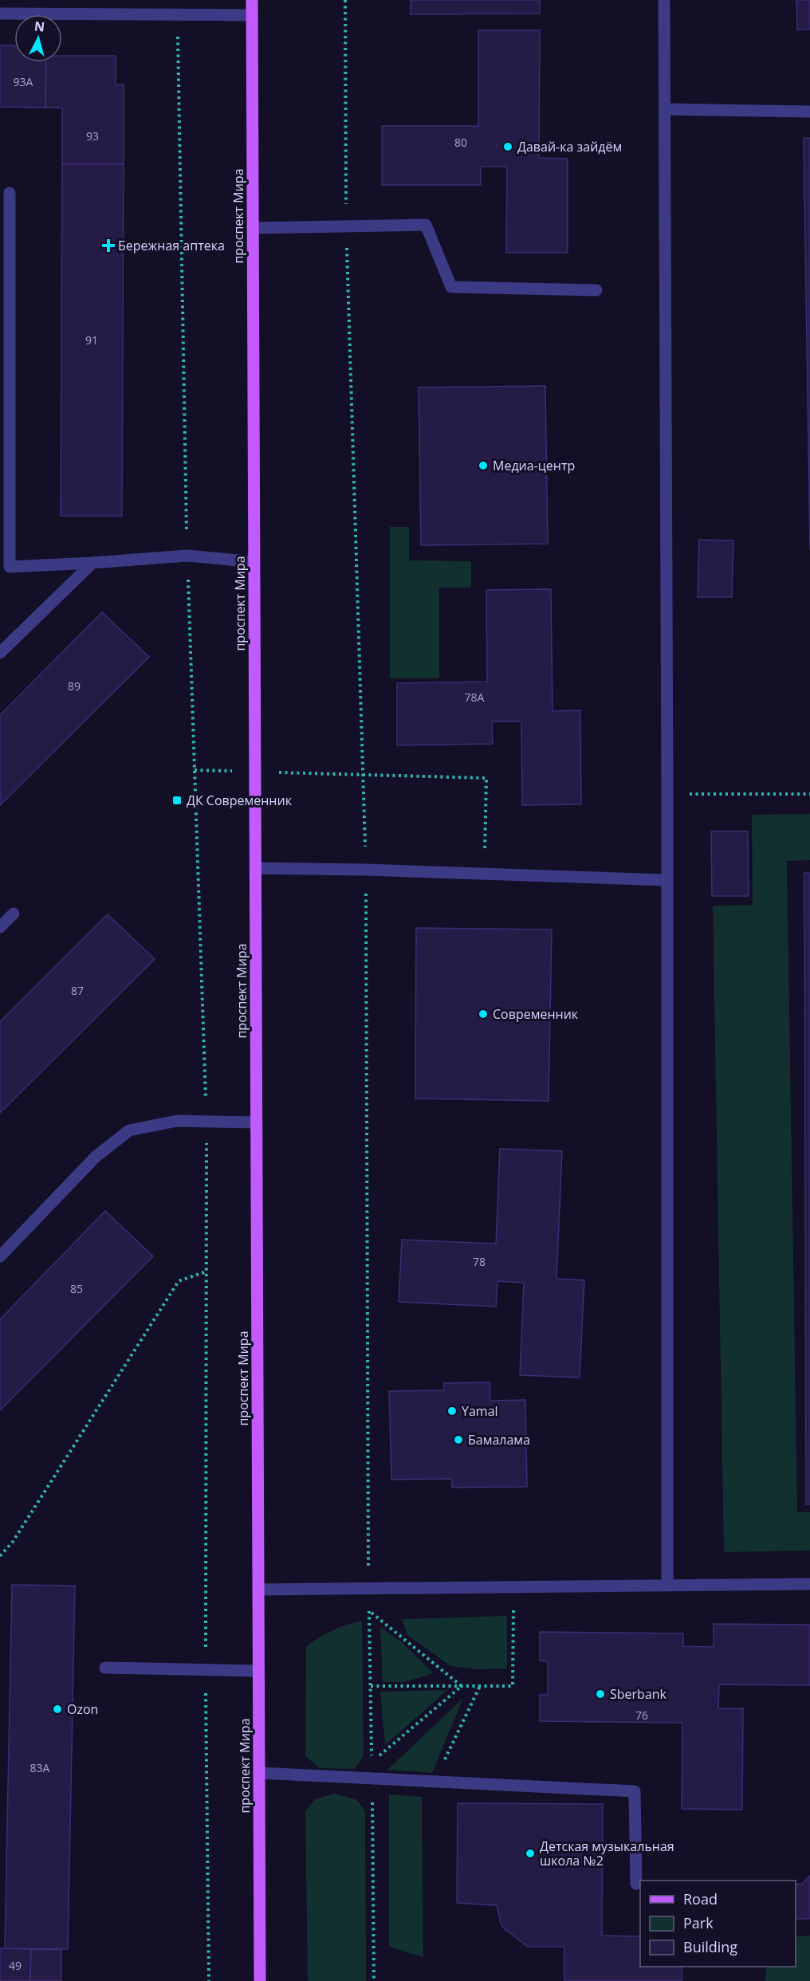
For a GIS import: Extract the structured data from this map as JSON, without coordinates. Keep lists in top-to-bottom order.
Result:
{
  "streets": {
    "main road": ["проспект Мира"]
  },
  "places": {
    "other": [
      "Давай-ка зайдём",
      "Медиа-центр",
      "Современник",
      "Yamal",
      "Бамалама",
      "Sberbank",
      "Ozon",
      "Детская музыкальная школа №2"
    ],
    "health": ["Бережная аптека"],
    "transit": ["ДК Современник"]
  },
  "house_numbers": [
    "93А",
    "93",
    "80",
    "91",
    "89",
    "78А",
    "87",
    "78",
    "85",
    "76",
    "83А",
    "49"
  ],
  "legend": ["Road", "Park", "Building"],
  "north": "top"
}
